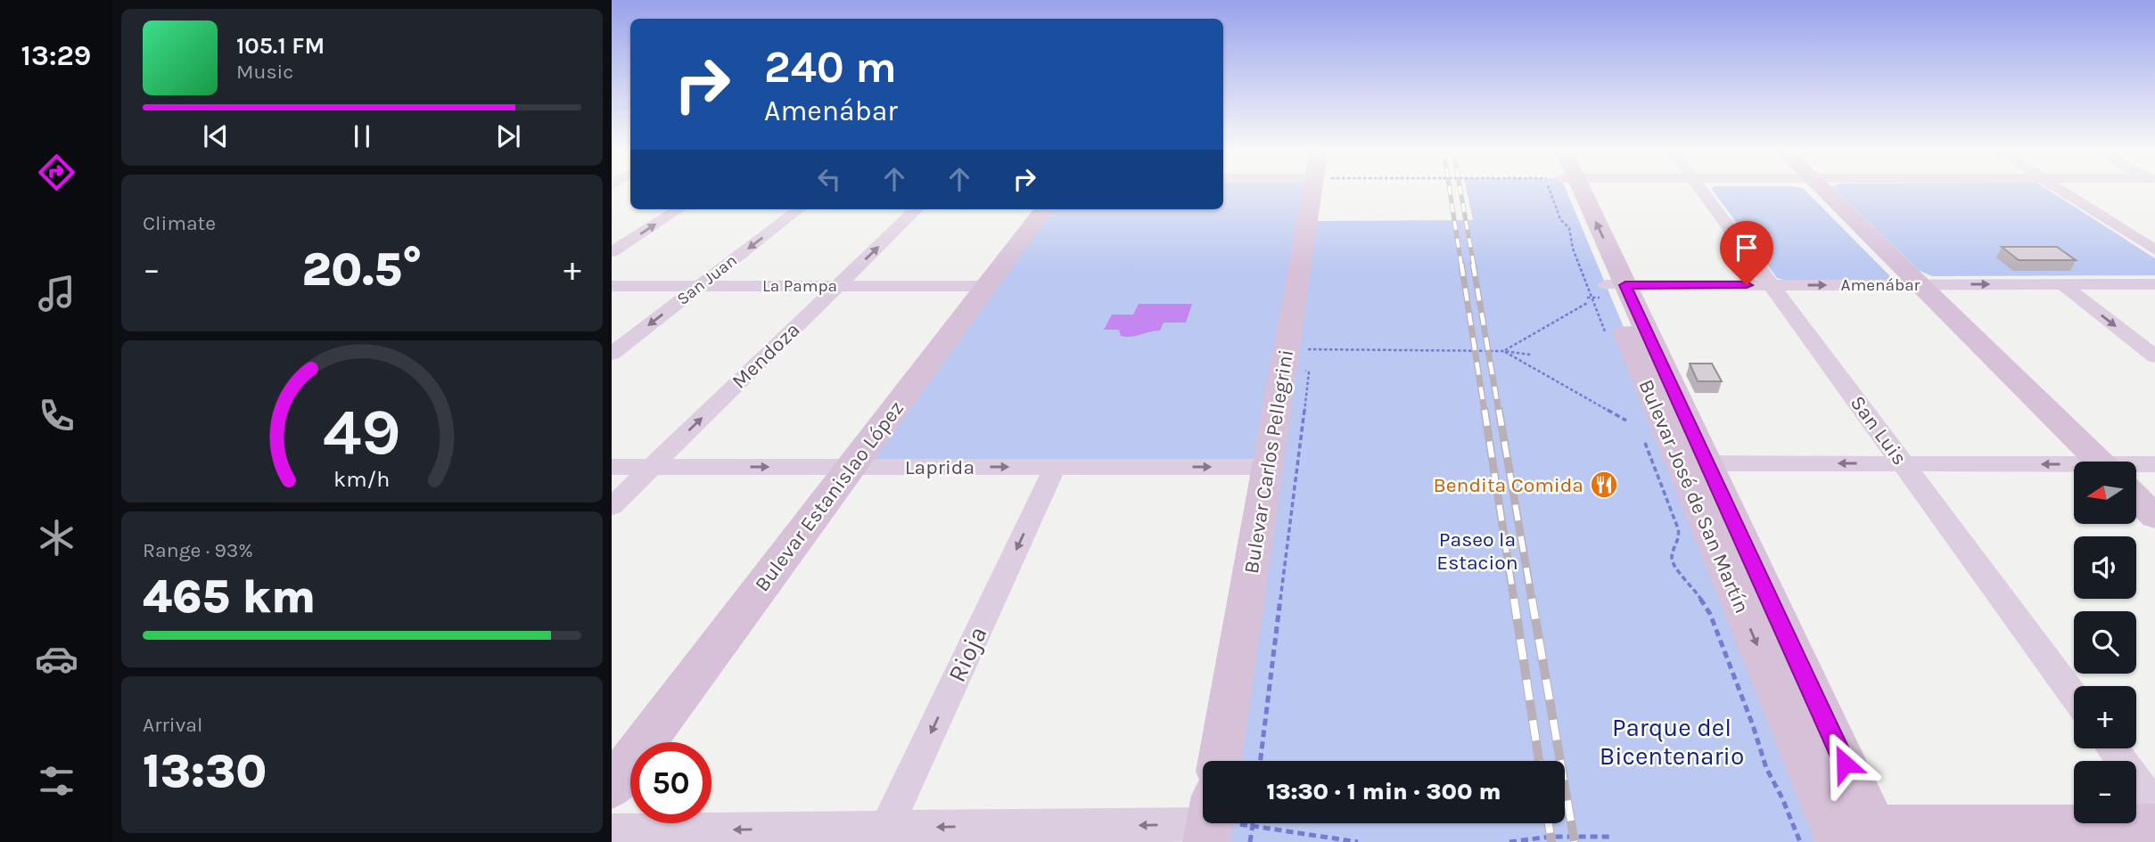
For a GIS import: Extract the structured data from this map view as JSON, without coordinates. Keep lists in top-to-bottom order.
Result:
{
  "streets": {
    "main road": ["Bulevar Carlos Pellegrini", "Bulevar Estanislao López", "Bulevar José de San Martín"],
    "street": [
      "San Juan",
      "Amenábar",
      "La Pampa",
      "Mendoza",
      "San Luis",
      "Laprida",
      "Rioja"
    ]
  },
  "crossings": [
    ["San Juan", "La Pampa"],
    ["Amenábar", "San Luis"],
    ["Amenábar", "Bulevar José de San Martín"],
    ["La Pampa", "Mendoza"],
    ["La Pampa", "Bulevar Estanislao López"],
    ["Mendoza", "Laprida"],
    ["Bulevar Carlos Pellegrini", "Laprida"],
    ["Laprida", "Bulevar Estanislao López"],
    ["Laprida", "Rioja"]
  ],
  "one_way": ["Mendoza", "Laprida", "Rioja"],
  "parks": ["Paseo la Estacion", "Parque del Bicentenario"],
  "places": {
    "restaurant": ["Bendita Comida"]
  },
  "north": "left",
  "page": {
    "tabs": "13:29",
    "turn": ["240 m", "Amenábar"],
    "song": ["105.1 FM", "Music"],
    "tile": [
      "Climate",
      ["Range · 93%", "465 km"],
      ["Arrival", "13:30"]
    ],
    "heat": ["−", "20.5°", "+"],
    "map_buttons": ["+", "−"],
    "limit": "50",
    "trip": "13:30 · 1 min · 300 m",
    "gauge": ["49", "km/h"]
  }
}
